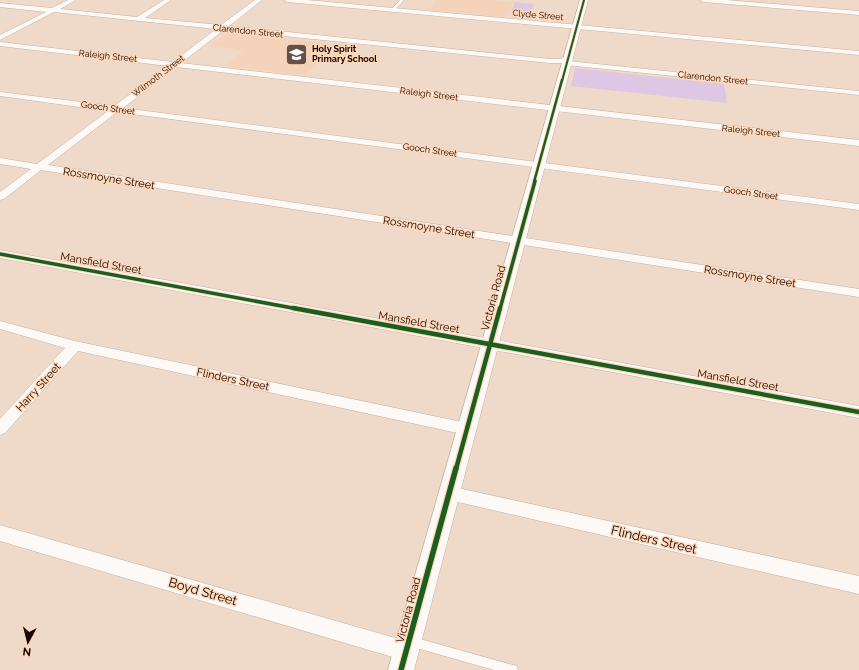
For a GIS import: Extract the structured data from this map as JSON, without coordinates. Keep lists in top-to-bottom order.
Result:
{
  "streets": {
    "street": [
      "Clyde Street",
      "Clarendon Street",
      "Raleigh Street",
      "Wilmoth Street",
      "Gooch Street",
      "Rossmoyne Street",
      "Mansfield Street",
      "Victoria Road",
      "Flinders Street",
      "Harry Street",
      "Boyd Street"
    ]
  },
  "crossings": [
    ["Clyde Street", "Victoria Road"],
    ["Clarendon Street", "Wilmoth Street"],
    ["Clarendon Street", "Victoria Road"],
    ["Raleigh Street", "Wilmoth Street"],
    ["Raleigh Street", "Victoria Road"],
    ["Wilmoth Street", "Gooch Street"],
    ["Wilmoth Street", "Rossmoyne Street"],
    ["Gooch Street", "Victoria Road"],
    ["Rossmoyne Street", "Victoria Road"],
    ["Mansfield Street", "Victoria Road"],
    ["Victoria Road", "Flinders Street"],
    ["Victoria Road", "Boyd Street"],
    ["Flinders Street", "Harry Street"]
  ],
  "places": {
    "school or university": ["Holy Spirit Primary School"]
  },
  "north": "bottom"
}
